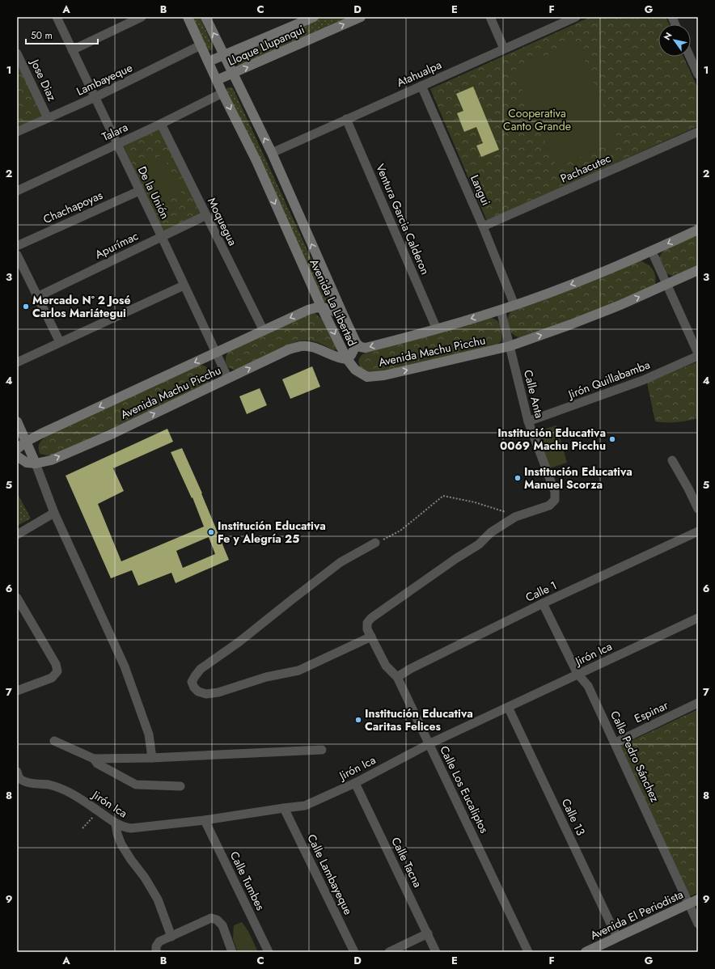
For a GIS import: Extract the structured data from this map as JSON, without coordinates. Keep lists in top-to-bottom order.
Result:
{
  "streets": {
    "street": [
      "Lloque Llupanqui",
      "Atahualpa",
      "Lambayeque",
      "Jose Diaz",
      "Talara",
      "Pachacutec",
      "Langui",
      "De la Unión",
      "Chachapoyas",
      "Ventura Garcia Calderon",
      "Moquegua",
      "Apurímac",
      "Avenida La Libertad",
      "Avenida Machu Picchu",
      "Jirón Quillabamba",
      "Calle Anta",
      "Calle 1",
      "Jirón Ica",
      "Espinar",
      "Calle Pedro Sánchez",
      "Calle Los Eucaliptos",
      "Calle 13",
      "Calle Tacna",
      "Calle Lambayeque",
      "Calle Tumbes",
      "Avenida El Periodista"
    ]
  },
  "crossings": [
    ["Lloque Llupanqui", "Avenida La Libertad"],
    ["Atahualpa", "Langui"],
    ["Atahualpa", "Ventura Garcia Calderon"],
    ["Atahualpa", "Avenida La Libertad"],
    ["Lambayeque", "Jose Diaz"],
    ["Lambayeque", "De la Unión"],
    ["Lambayeque", "Avenida La Libertad"],
    ["Talara", "De la Unión"],
    ["Talara", "Moquegua"],
    ["Talara", "Avenida La Libertad"],
    ["Pachacutec", "Langui"],
    ["Langui", "Avenida Machu Picchu"],
    ["De la Unión", "Chachapoyas"],
    ["De la Unión", "Apurímac"],
    ["De la Unión", "Avenida Machu Picchu"],
    ["Ventura Garcia Calderon", "Avenida Machu Picchu"],
    ["Moquegua", "Apurímac"],
    ["Moquegua", "Avenida Machu Picchu"],
    ["Avenida La Libertad", "Avenida Machu Picchu"],
    ["Avenida Machu Picchu", "Calle Anta"],
    ["Jirón Quillabamba", "Calle Anta"],
    ["Calle Anta", "Calle Los Eucaliptos"],
    ["Calle 1", "Calle Pedro Sánchez"],
    ["Calle 1", "Calle Los Eucaliptos"],
    ["Jirón Ica", "Calle Pedro Sánchez"],
    ["Jirón Ica", "Calle Los Eucaliptos"],
    ["Jirón Ica", "Calle 13"],
    ["Jirón Ica", "Calle Tacna"],
    ["Jirón Ica", "Calle Lambayeque"],
    ["Jirón Ica", "Calle Tumbes"],
    ["Espinar", "Calle Pedro Sánchez"],
    ["Calle Pedro Sánchez", "Avenida El Periodista"],
    ["Calle 13", "Avenida El Periodista"]
  ],
  "parks": ["Cooperativa Canto Grande"],
  "places": [
    "Mercado Nº 2 José Carlos Mariátegui",
    "Institución Educativa 0069 Machu Picchu",
    "Institución Educativa Manuel Scorza",
    "Institución Educativa Fe y Alegría 25",
    "Institución Educativa Caritas Felices"
  ],
  "scale_bar": "50 m",
  "north": "top left",
  "grid": {
    "columns": [
      "A",
      "B",
      "C",
      "D",
      "E",
      "F",
      "G"
    ],
    "rows": [
      "1",
      "2",
      "3",
      "4",
      "5",
      "6",
      "7",
      "8",
      "9"
    ]
  }
}
